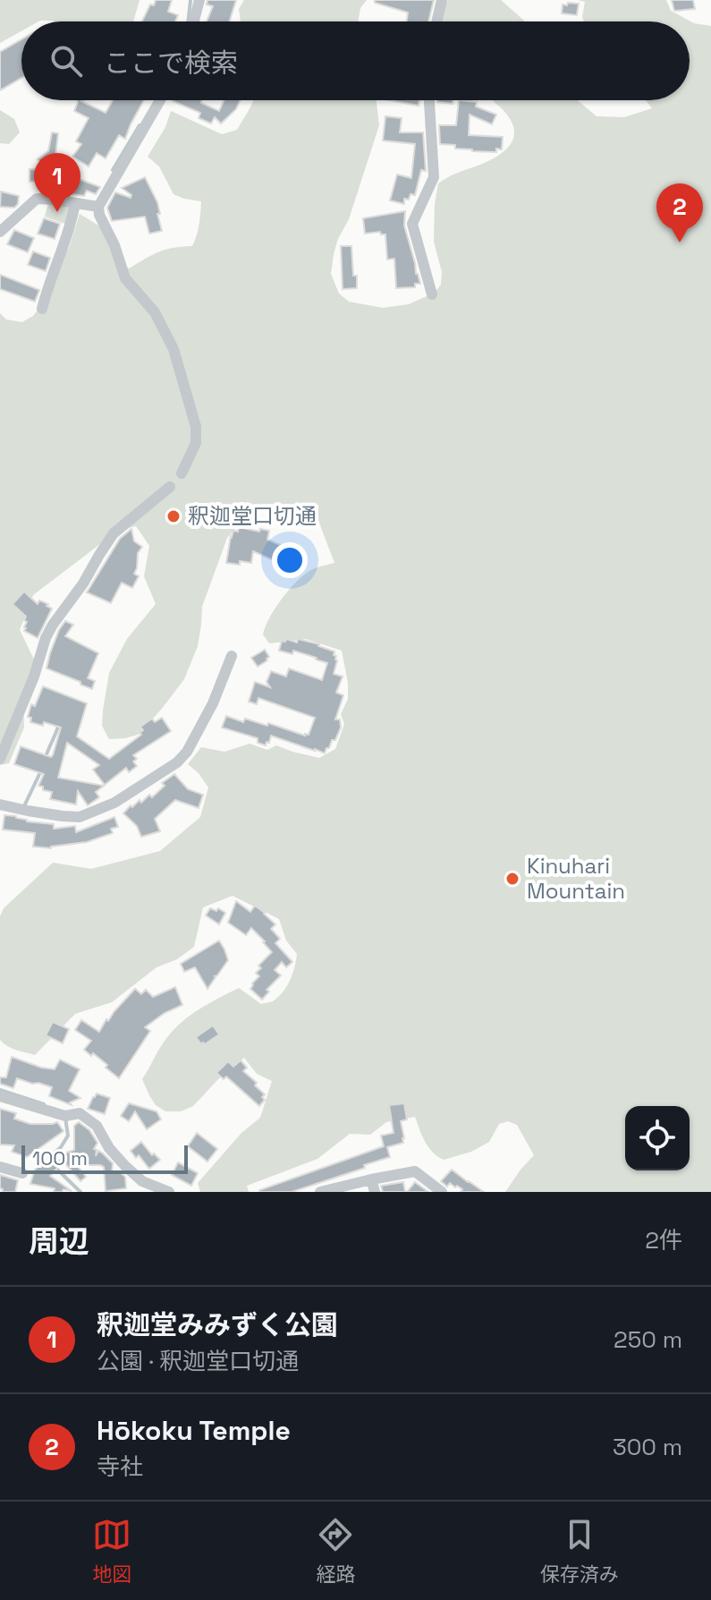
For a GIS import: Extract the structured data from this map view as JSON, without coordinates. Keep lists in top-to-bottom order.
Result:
{
  "places": ["釈迦堂口切通", "Kinuhari Mountain"],
  "scale_bar": "100 m",
  "page": {
    "search": "ここで検索",
    "pins": ["1", "2"],
    "scale": "100 m",
    "heading": ["周辺", "2件"],
    "list": [
      {
        "mark": "1",
        "name": "釈迦堂みみずく公園",
        "note": "公園 · 釈迦堂口切通",
        "value": "250 m"
      },
      {
        "mark": "2",
        "name": "Hōkoku Temple",
        "note": "寺社",
        "value": "300 m"
      }
    ],
    "nav": ["地図", "経路", "保存済み"]
  }
}
